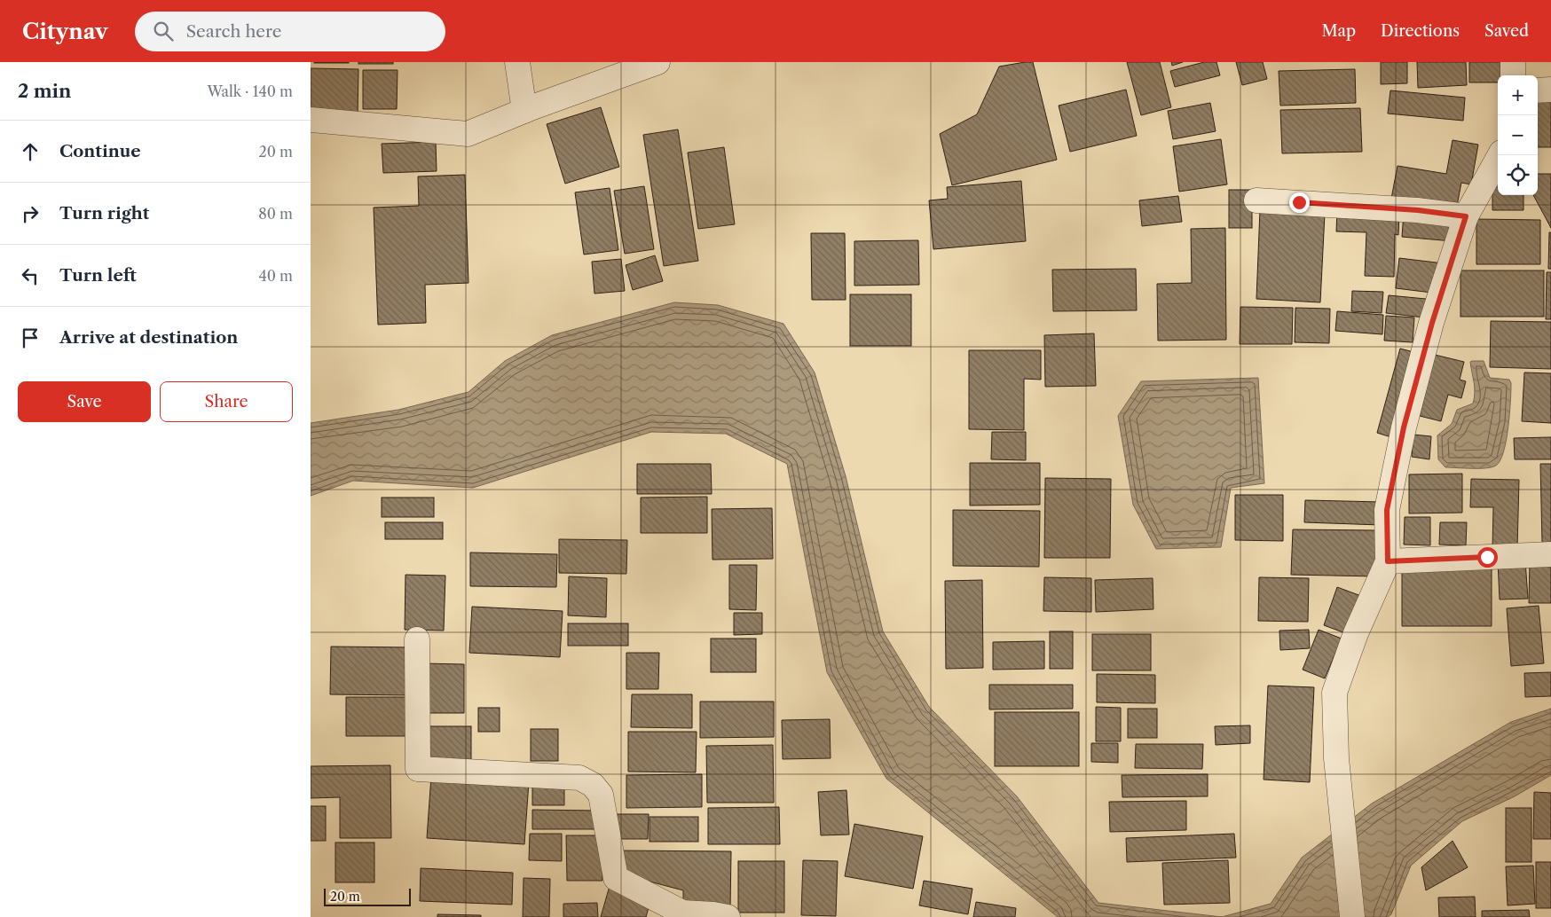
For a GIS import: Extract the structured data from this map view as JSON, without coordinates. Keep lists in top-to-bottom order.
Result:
{
  "scale_bar": "20 m",
  "page": {
    "header": "Citynav",
    "search": "Search here",
    "nav": ["Map", "Directions", "Saved"],
    "heading": ["2 min", "Walk · 140 m"],
    "map_buttons": ["+", "−"],
    "list": [
      ["Continue", "20 m"],
      ["Turn right", "80 m"],
      ["Turn left", "40 m"],
      "Arrive at destination"
    ],
    "buttons": ["Save", "Share"],
    "scale": "20 m"
  }
}
